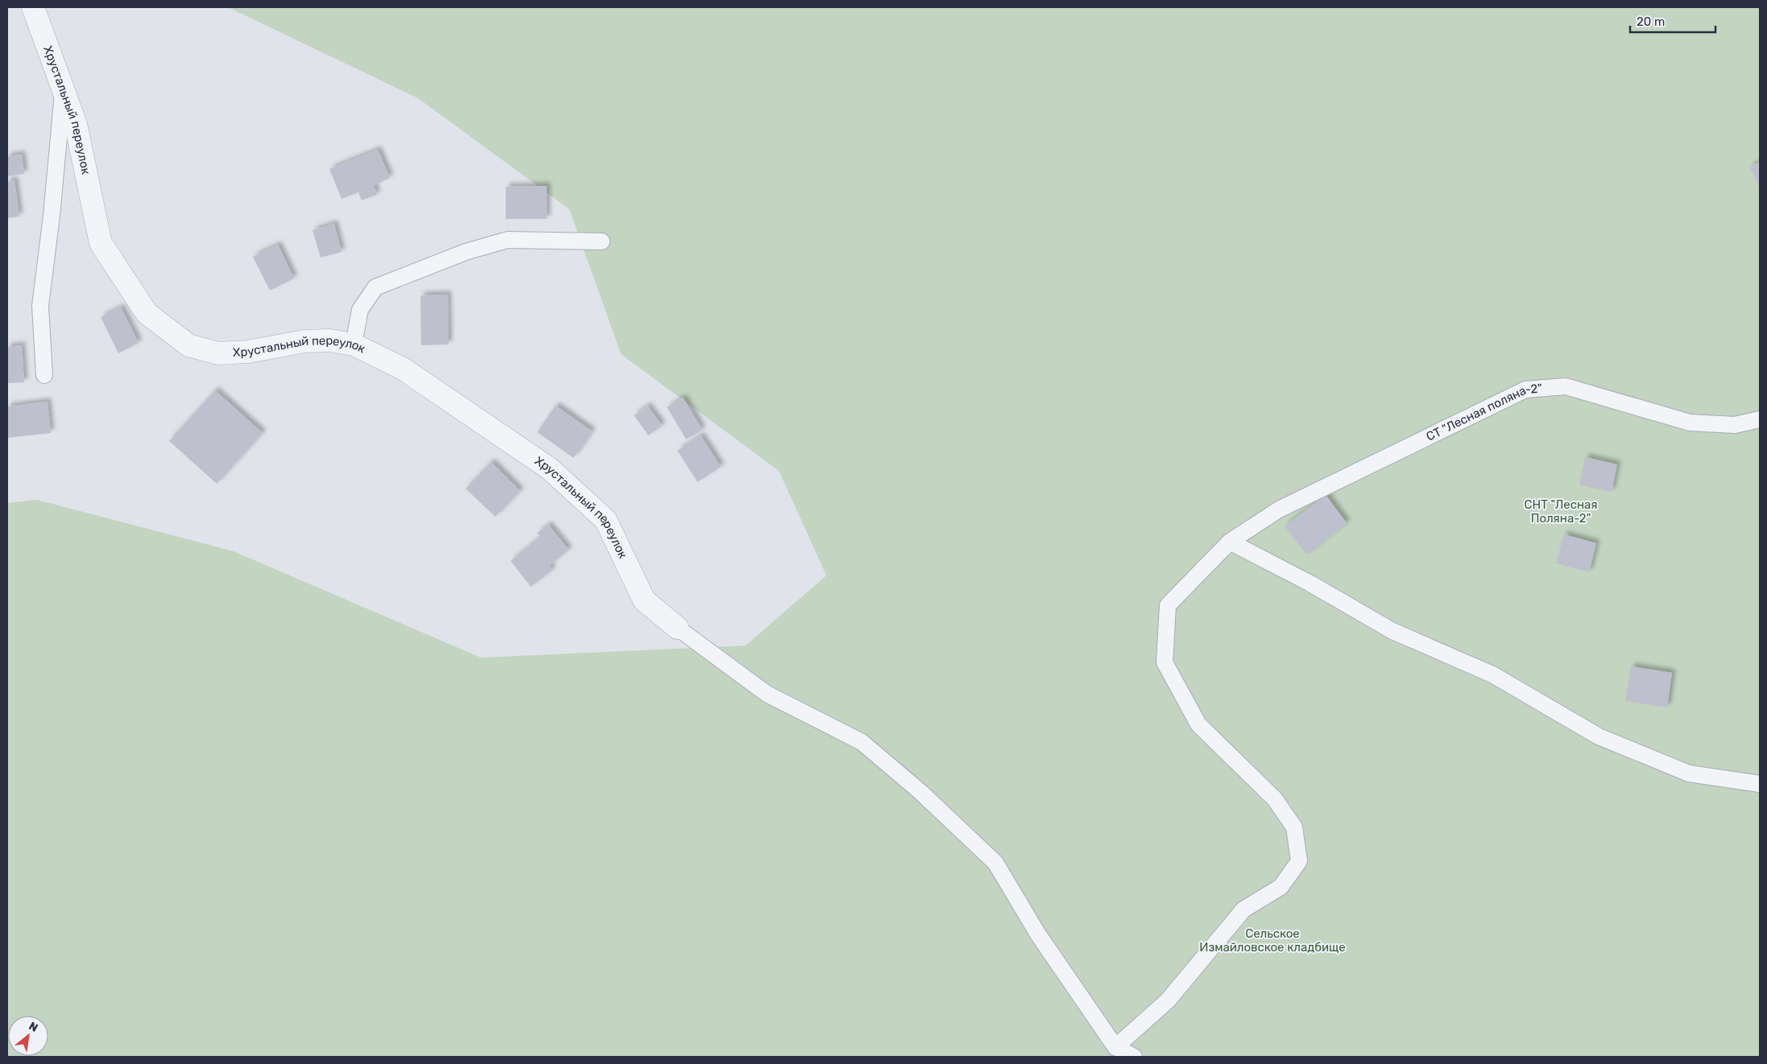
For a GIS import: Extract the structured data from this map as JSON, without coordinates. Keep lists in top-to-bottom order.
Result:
{
  "streets": {
    "street": ["Хрустальный переулок"],
    "lane": ["СТ \"Лесная поляна-2\""]
  },
  "parks": ["СНТ \"Лесная Поляна-2\"", "Сельское Измайловское кладбище"],
  "scale_bar": "20 m",
  "north": "top right"
}
